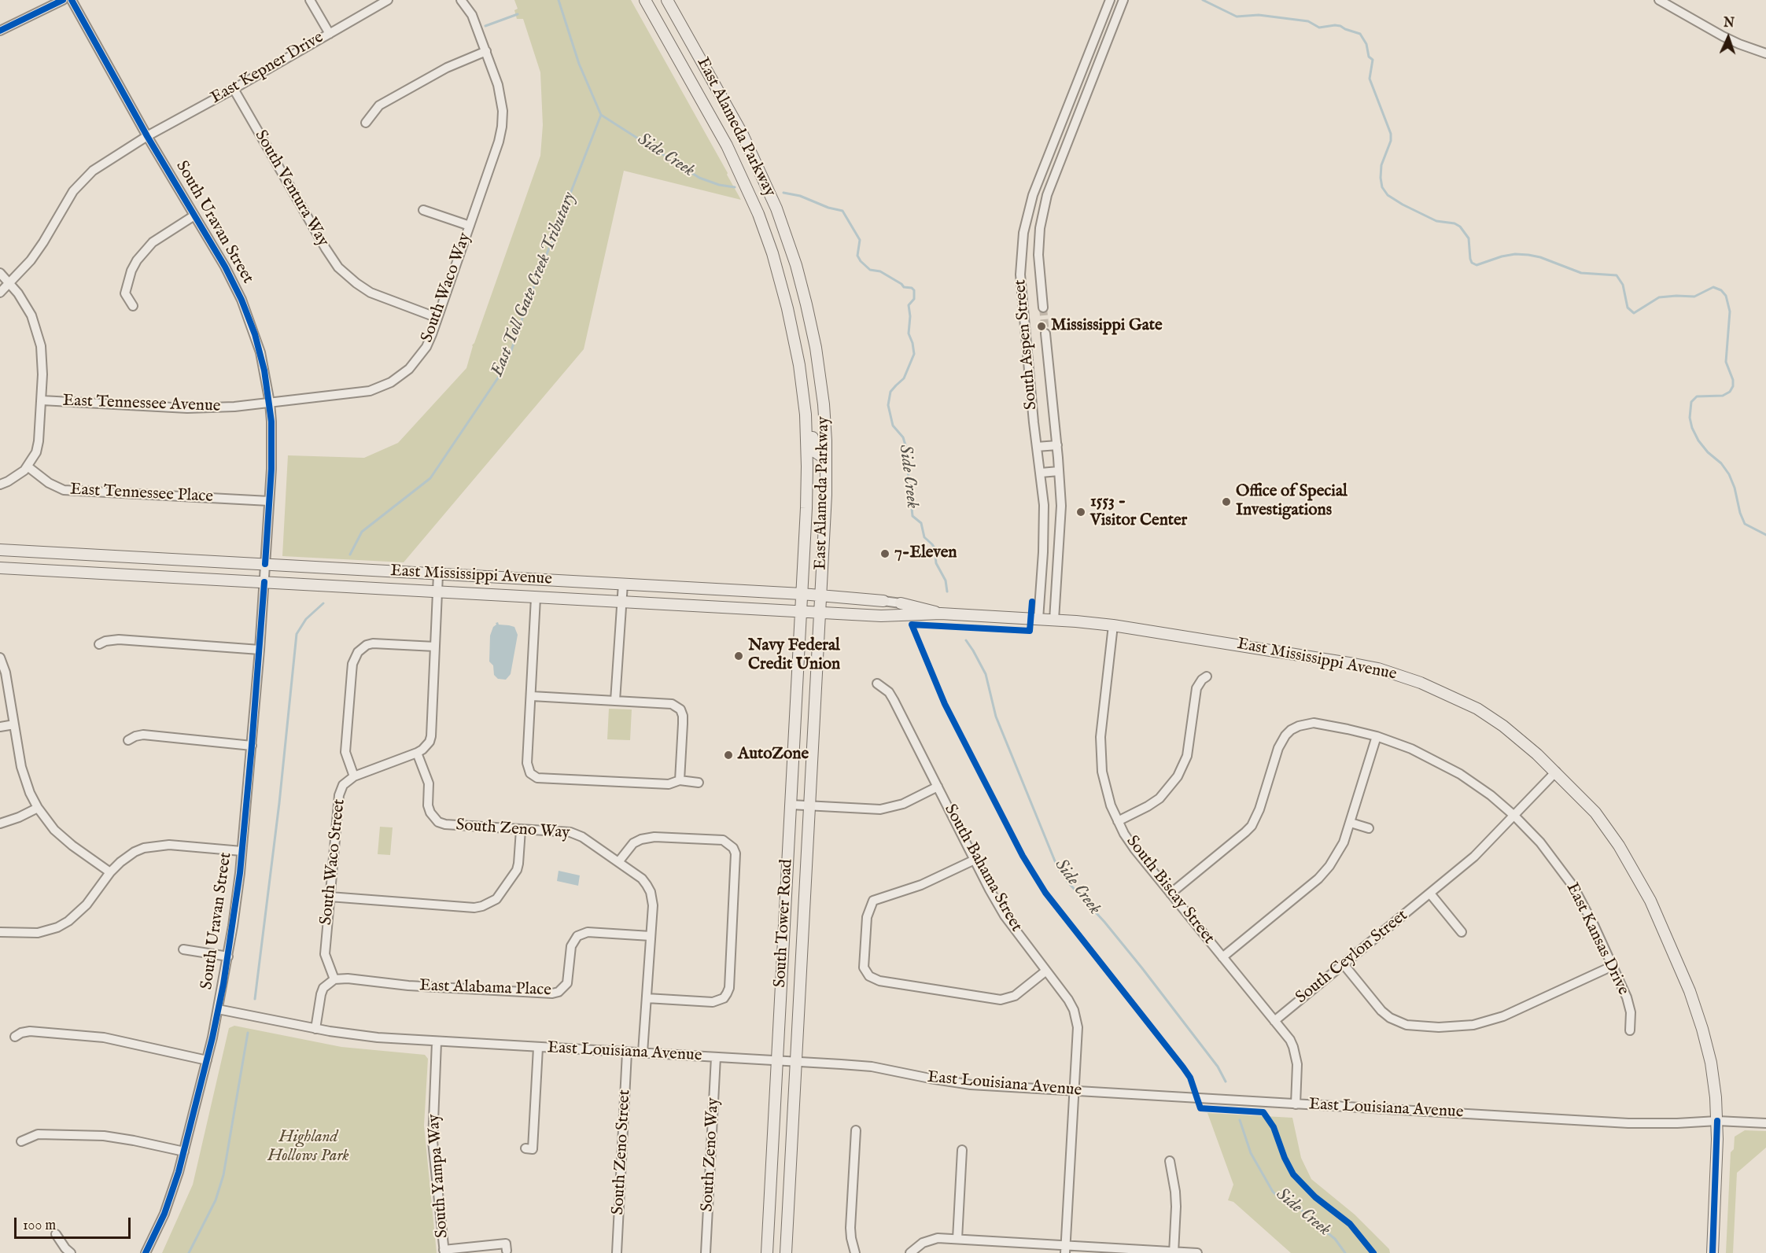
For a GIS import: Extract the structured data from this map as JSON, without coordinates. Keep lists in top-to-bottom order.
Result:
{
  "streets": {
    "main road": ["East Alameda Parkway", "East Mississippi Avenue", "South Tower Road"],
    "street": [
      "East Kepner Drive",
      "South Ventura Way",
      "South Uravan Street",
      "South Waco Way",
      "South Aspen Street",
      "East Tennessee Avenue",
      "East Tennessee Place",
      "South Zeno Way",
      "South Waco Street",
      "South Bahama Street",
      "South Biscay Street",
      "East Kansas Drive",
      "South Ceylon Street",
      "East Alabama Place",
      "East Louisiana Avenue",
      "South Zeno Street",
      "South Yampa Way"
    ]
  },
  "crossings": [
    ["East Kepner Drive", "South Ventura Way"],
    ["East Kepner Drive", "South Uravan Street"],
    ["East Alameda Parkway", "East Mississippi Avenue"],
    ["East Alameda Parkway", "South Tower Road"],
    ["South Ventura Way", "South Waco Way"],
    ["South Uravan Street", "South Waco Way"],
    ["South Uravan Street", "East Tennessee Avenue"],
    ["South Uravan Street", "East Tennessee Place"],
    ["South Uravan Street", "East Mississippi Avenue"],
    ["South Uravan Street", "East Louisiana Avenue"],
    ["South Waco Way", "East Tennessee Avenue"],
    ["South Aspen Street", "East Mississippi Avenue"],
    ["East Mississippi Avenue", "South Biscay Street"],
    ["East Mississippi Avenue", "South Tower Road"],
    ["East Mississippi Avenue", "South Ceylon Street"],
    ["East Mississippi Avenue", "East Louisiana Avenue"],
    ["South Zeno Way", "South Waco Street"],
    ["South Zeno Way", "East Alabama Place"],
    ["South Zeno Way", "East Louisiana Avenue"],
    ["South Waco Street", "East Alabama Place"],
    ["South Bahama Street", "East Louisiana Avenue"],
    ["South Biscay Street", "East Kansas Drive"],
    ["South Biscay Street", "South Ceylon Street"],
    ["South Biscay Street", "East Louisiana Avenue"],
    ["South Tower Road", "East Louisiana Avenue"],
    ["East Kansas Drive", "South Ceylon Street"],
    ["East Louisiana Avenue", "South Zeno Street"],
    ["East Louisiana Avenue", "South Yampa Way"]
  ],
  "water": ["Side Creek", "East Toll Gate Creek Tributary"],
  "parks": ["Highland Hollows Park"],
  "places": [
    "Mississippi Gate",
    "Office of Special Investigations",
    "1553 - Visitor Center",
    "7-Eleven",
    "Navy Federal Credit Union",
    "AutoZone"
  ],
  "scale_bar": "100 m",
  "north": "top"
}
